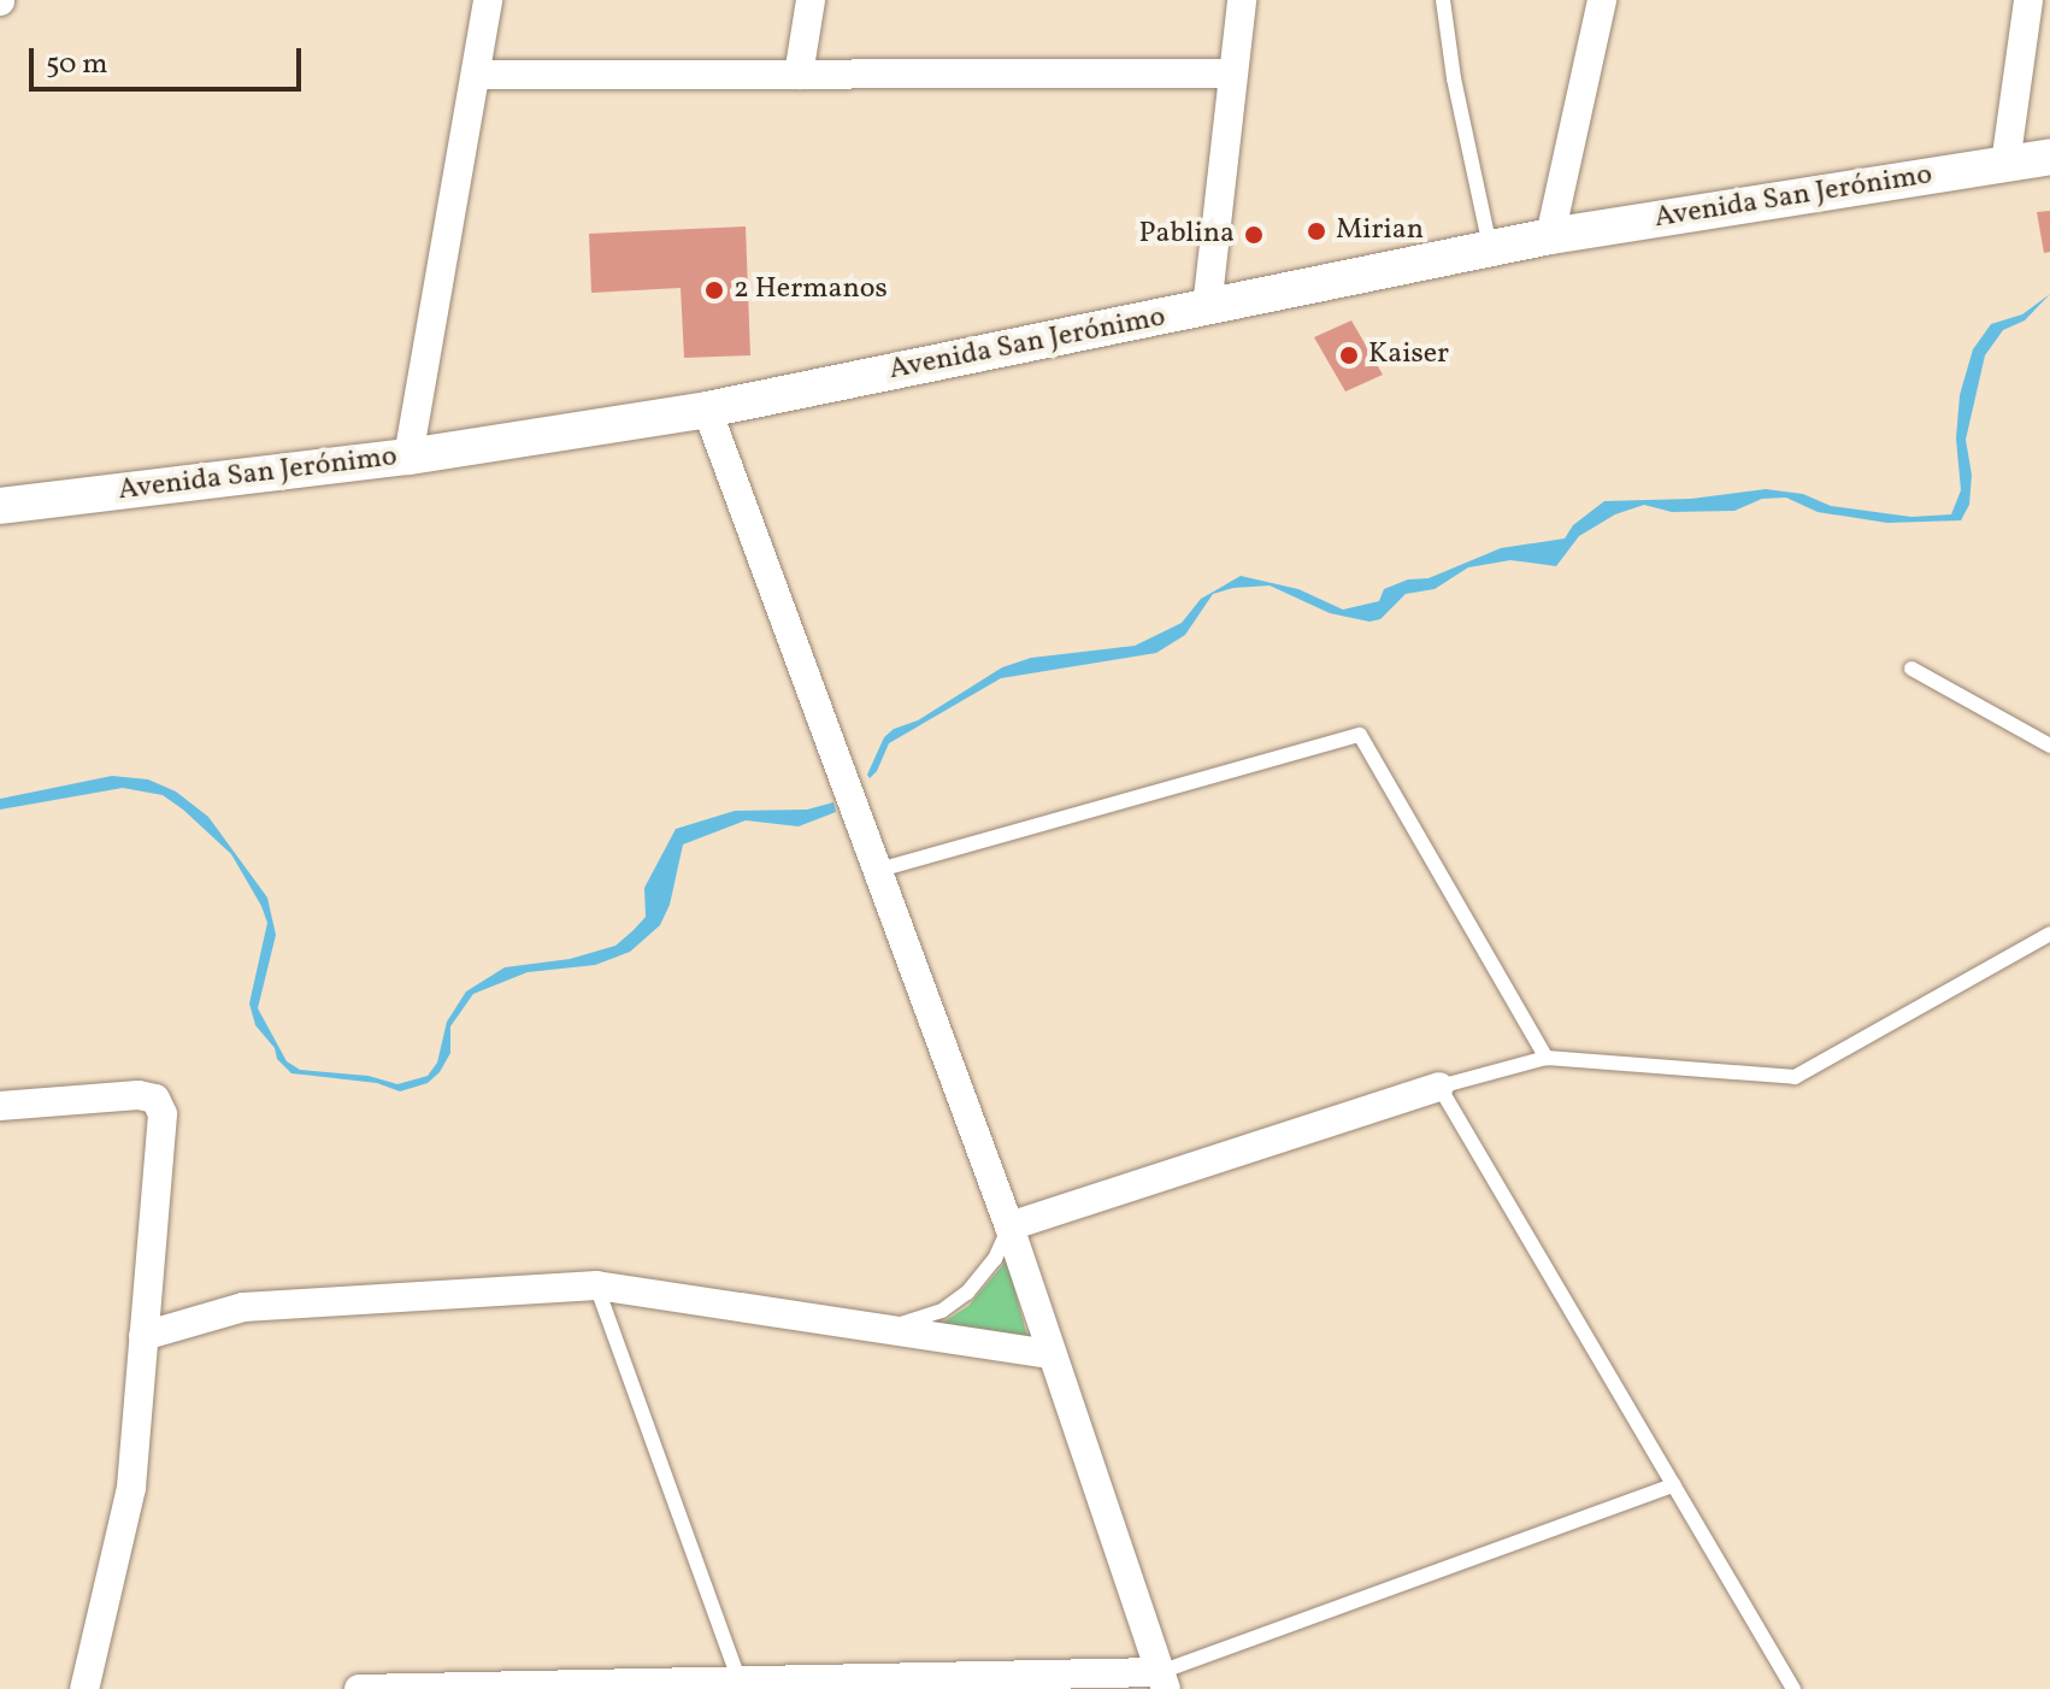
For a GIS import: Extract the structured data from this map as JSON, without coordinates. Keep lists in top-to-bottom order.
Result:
{
  "streets": {
    "street": ["Avenida San Jerónimo"]
  },
  "places": [
    "Mirian",
    "Pablina",
    "2 Hermanos",
    "Kaiser"
  ],
  "scale_bar": "50 m"
}
